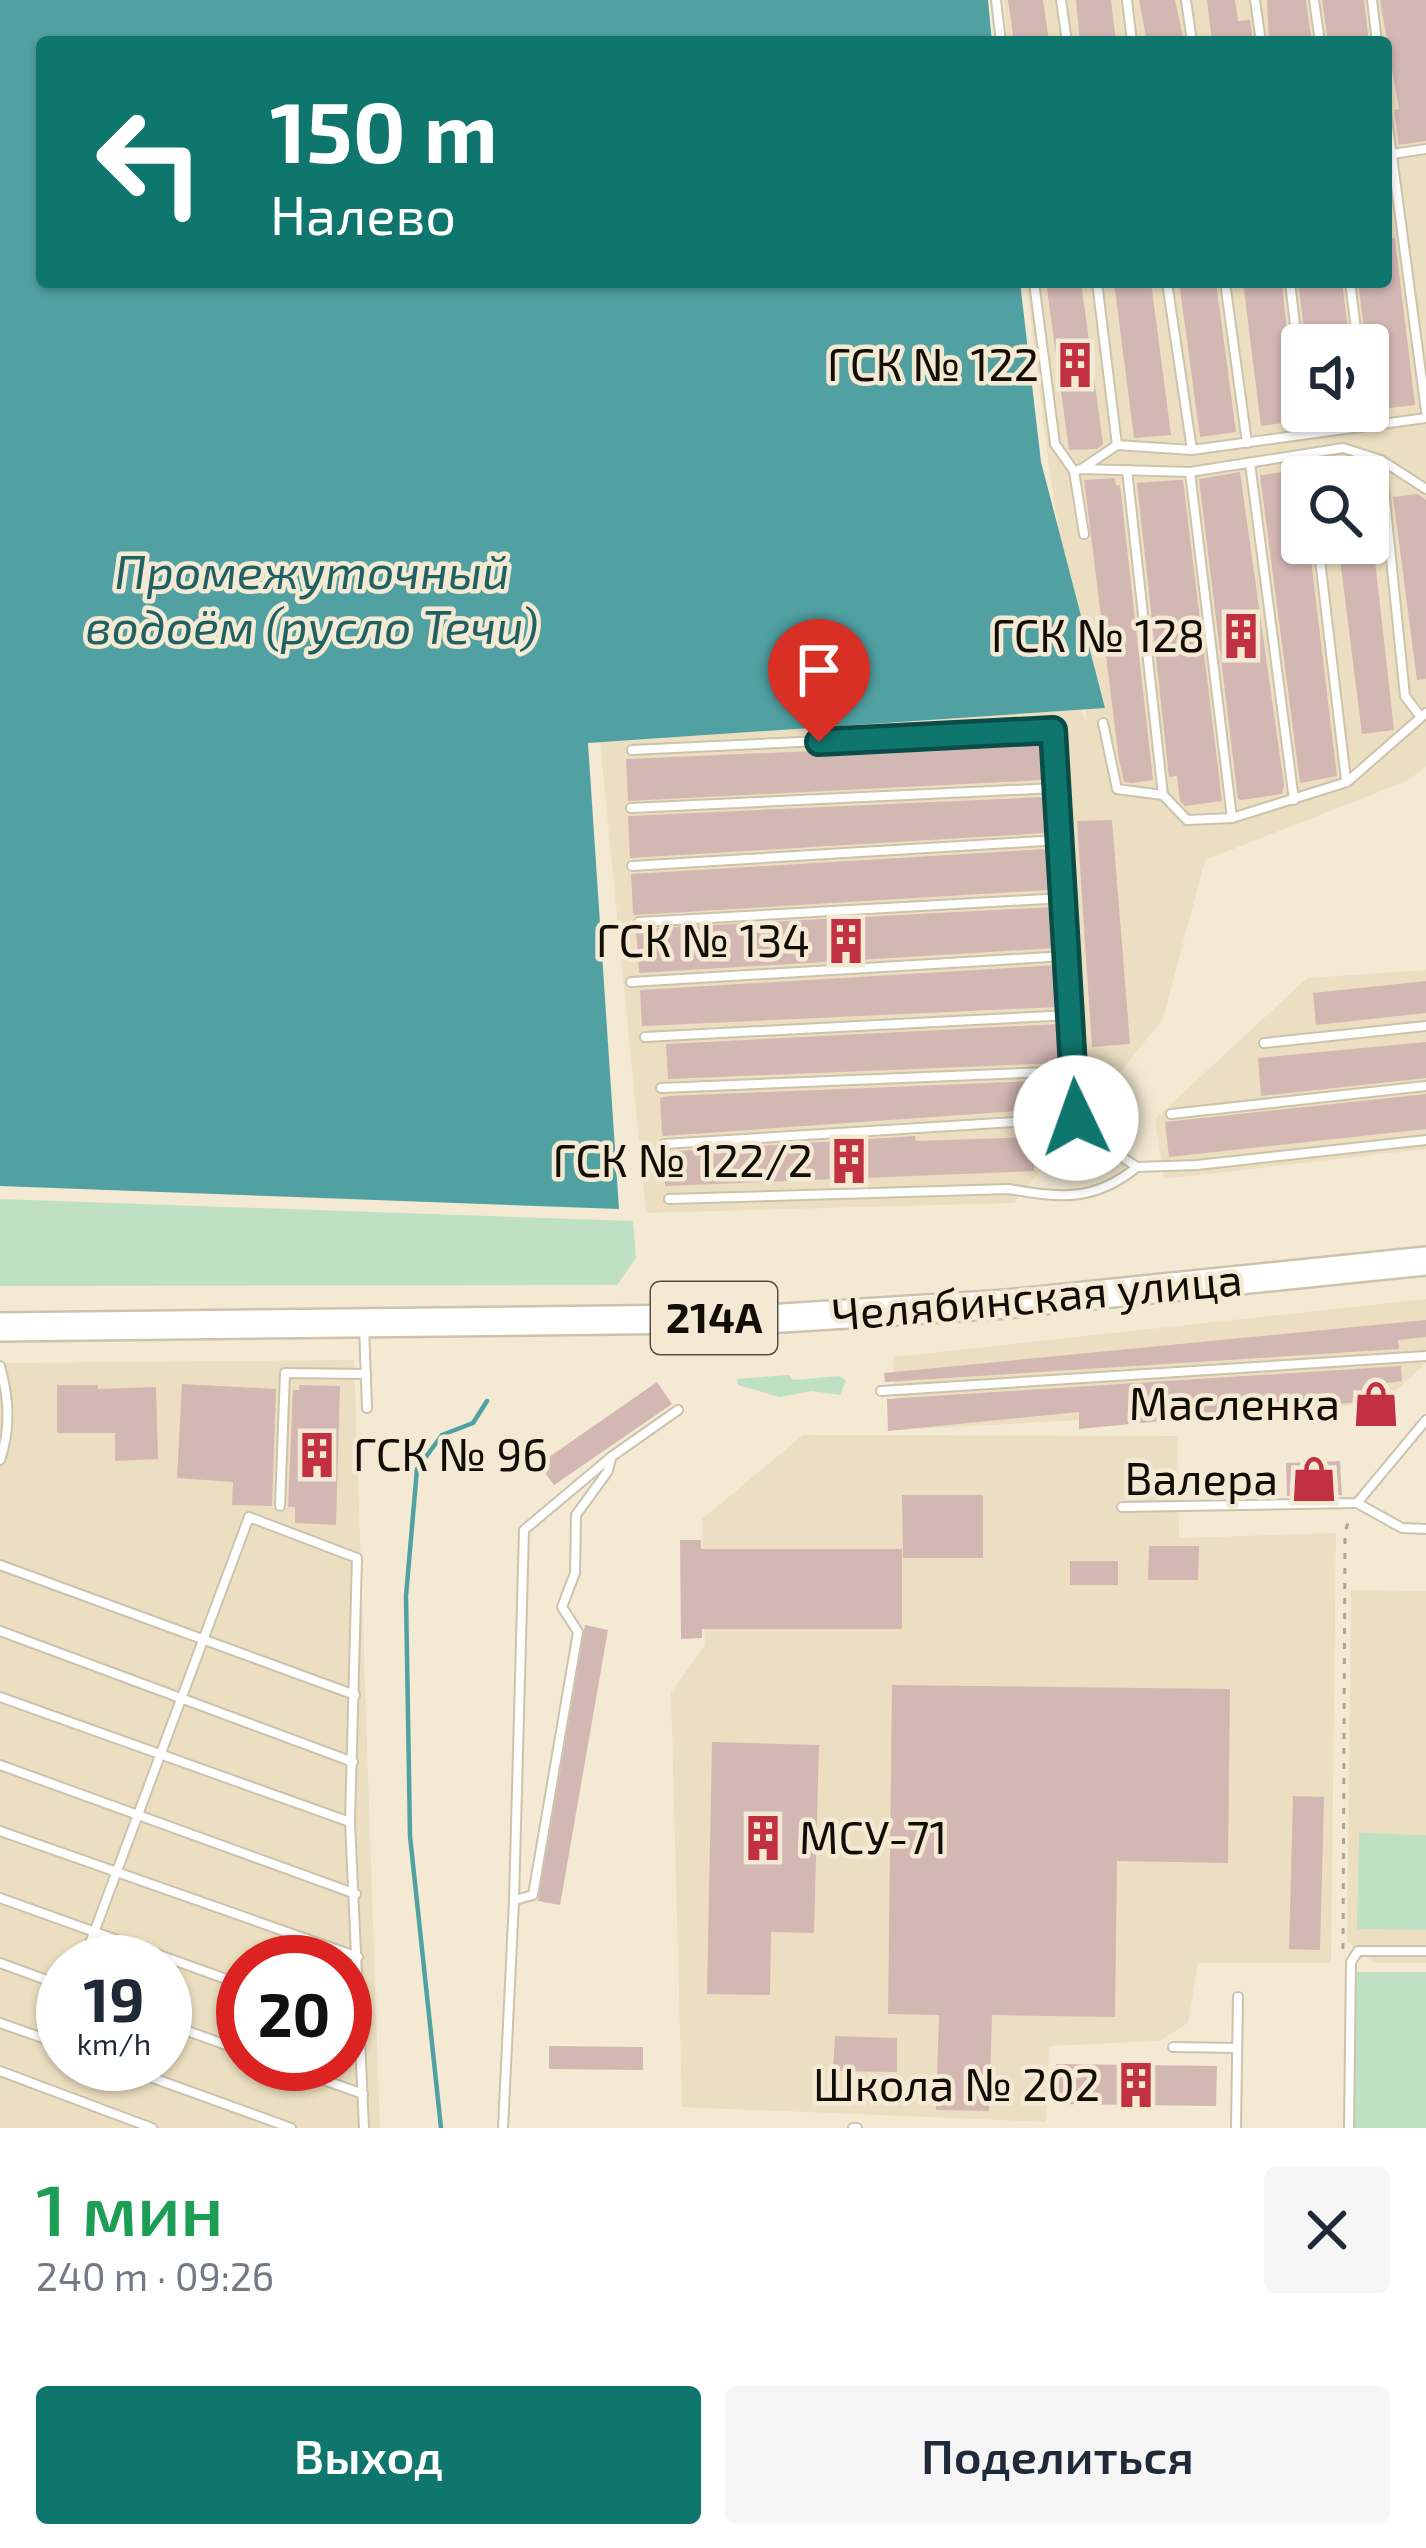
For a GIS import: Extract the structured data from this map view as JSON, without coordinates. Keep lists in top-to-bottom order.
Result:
{
  "streets": {
    "main road": ["Челябинская улица", "214А"]
  },
  "water": ["Промежуточный водоём (русло Течи)"],
  "places": {
    "building": [
      "ГСК № 122",
      "ГСК № 128",
      "ГСК № 134",
      "ГСК № 122/2",
      "ГСК № 96",
      "МСУ-71",
      "Школа № 202"
    ],
    "shop": ["Масленка", "Валера"]
  },
  "page": {
    "turn": ["150 m", "Налево"],
    "speed": "19 km/h",
    "limit": "20",
    "heading": ["1 мин", "240 m · 09:26"],
    "buttons": ["Выход", "Поделиться"]
  }
}
